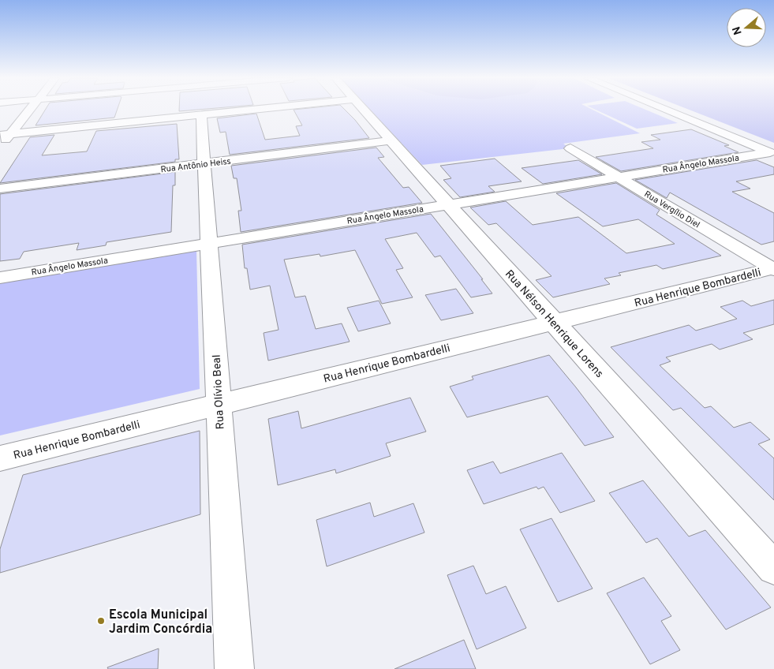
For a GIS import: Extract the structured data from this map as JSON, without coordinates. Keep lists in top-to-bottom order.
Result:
{
  "streets": {
    "street": [
      "Rua Ângelo Massola",
      "Rua Antônio Heiss",
      "Rua Vergílio Diel",
      "Rua Henrique Bombardelli",
      "Rua Nélson Henrique Lorens",
      "Rua Olívio Beal"
    ]
  },
  "crossings": [
    ["Rua Ângelo Massola", "Rua Vergílio Diel"],
    ["Rua Ângelo Massola", "Rua Nélson Henrique Lorens"],
    ["Rua Ângelo Massola", "Rua Olívio Beal"],
    ["Rua Antônio Heiss", "Rua Nélson Henrique Lorens"],
    ["Rua Antônio Heiss", "Rua Olívio Beal"],
    ["Rua Vergílio Diel", "Rua Henrique Bombardelli"],
    ["Rua Henrique Bombardelli", "Rua Nélson Henrique Lorens"],
    ["Rua Henrique Bombardelli", "Rua Olívio Beal"]
  ],
  "places": ["Escola Municipal Jardim Concórdia"],
  "north": "left"
}
